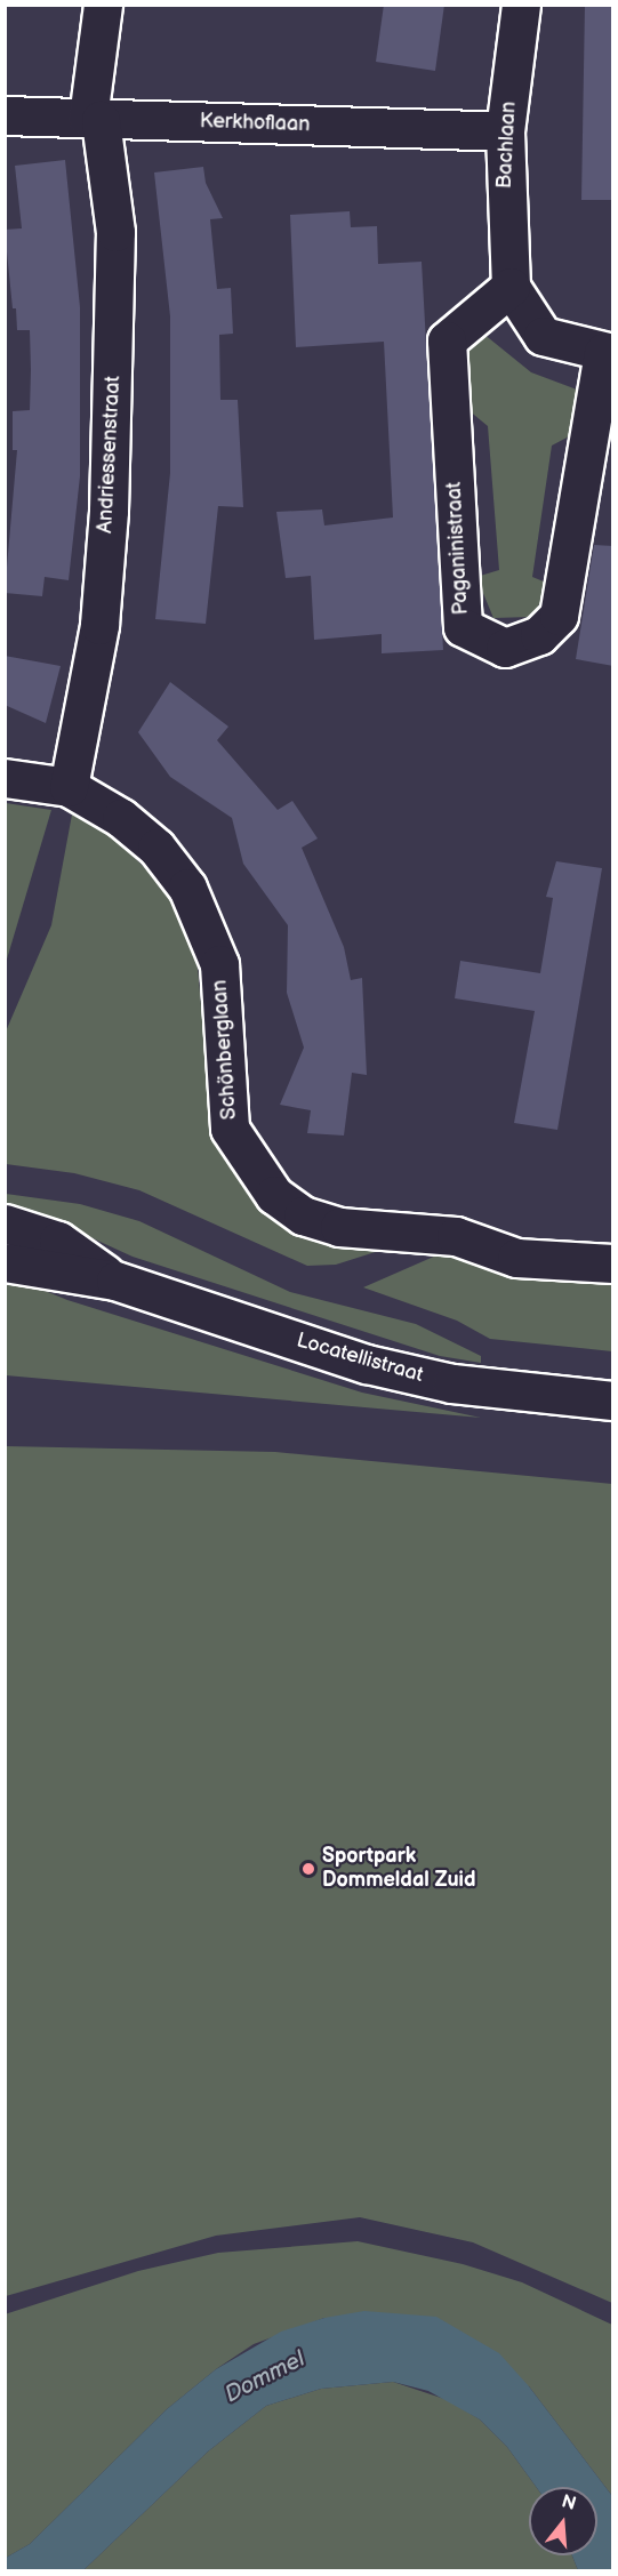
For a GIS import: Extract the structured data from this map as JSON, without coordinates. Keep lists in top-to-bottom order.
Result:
{
  "streets": {
    "street": [
      "Kerkhoflaan",
      "Bachlaan",
      "Andriessenstraat",
      "Paganinistraat",
      "Schönberglaan",
      "Locatellistraat"
    ]
  },
  "crossings": [
    ["Kerkhoflaan", "Bachlaan"],
    ["Kerkhoflaan", "Andriessenstraat"],
    ["Bachlaan", "Paganinistraat"],
    ["Andriessenstraat", "Schönberglaan"]
  ],
  "water": ["Dommel"],
  "places": ["Sportpark Dommeldal Zuid"],
  "north": "top"
}
